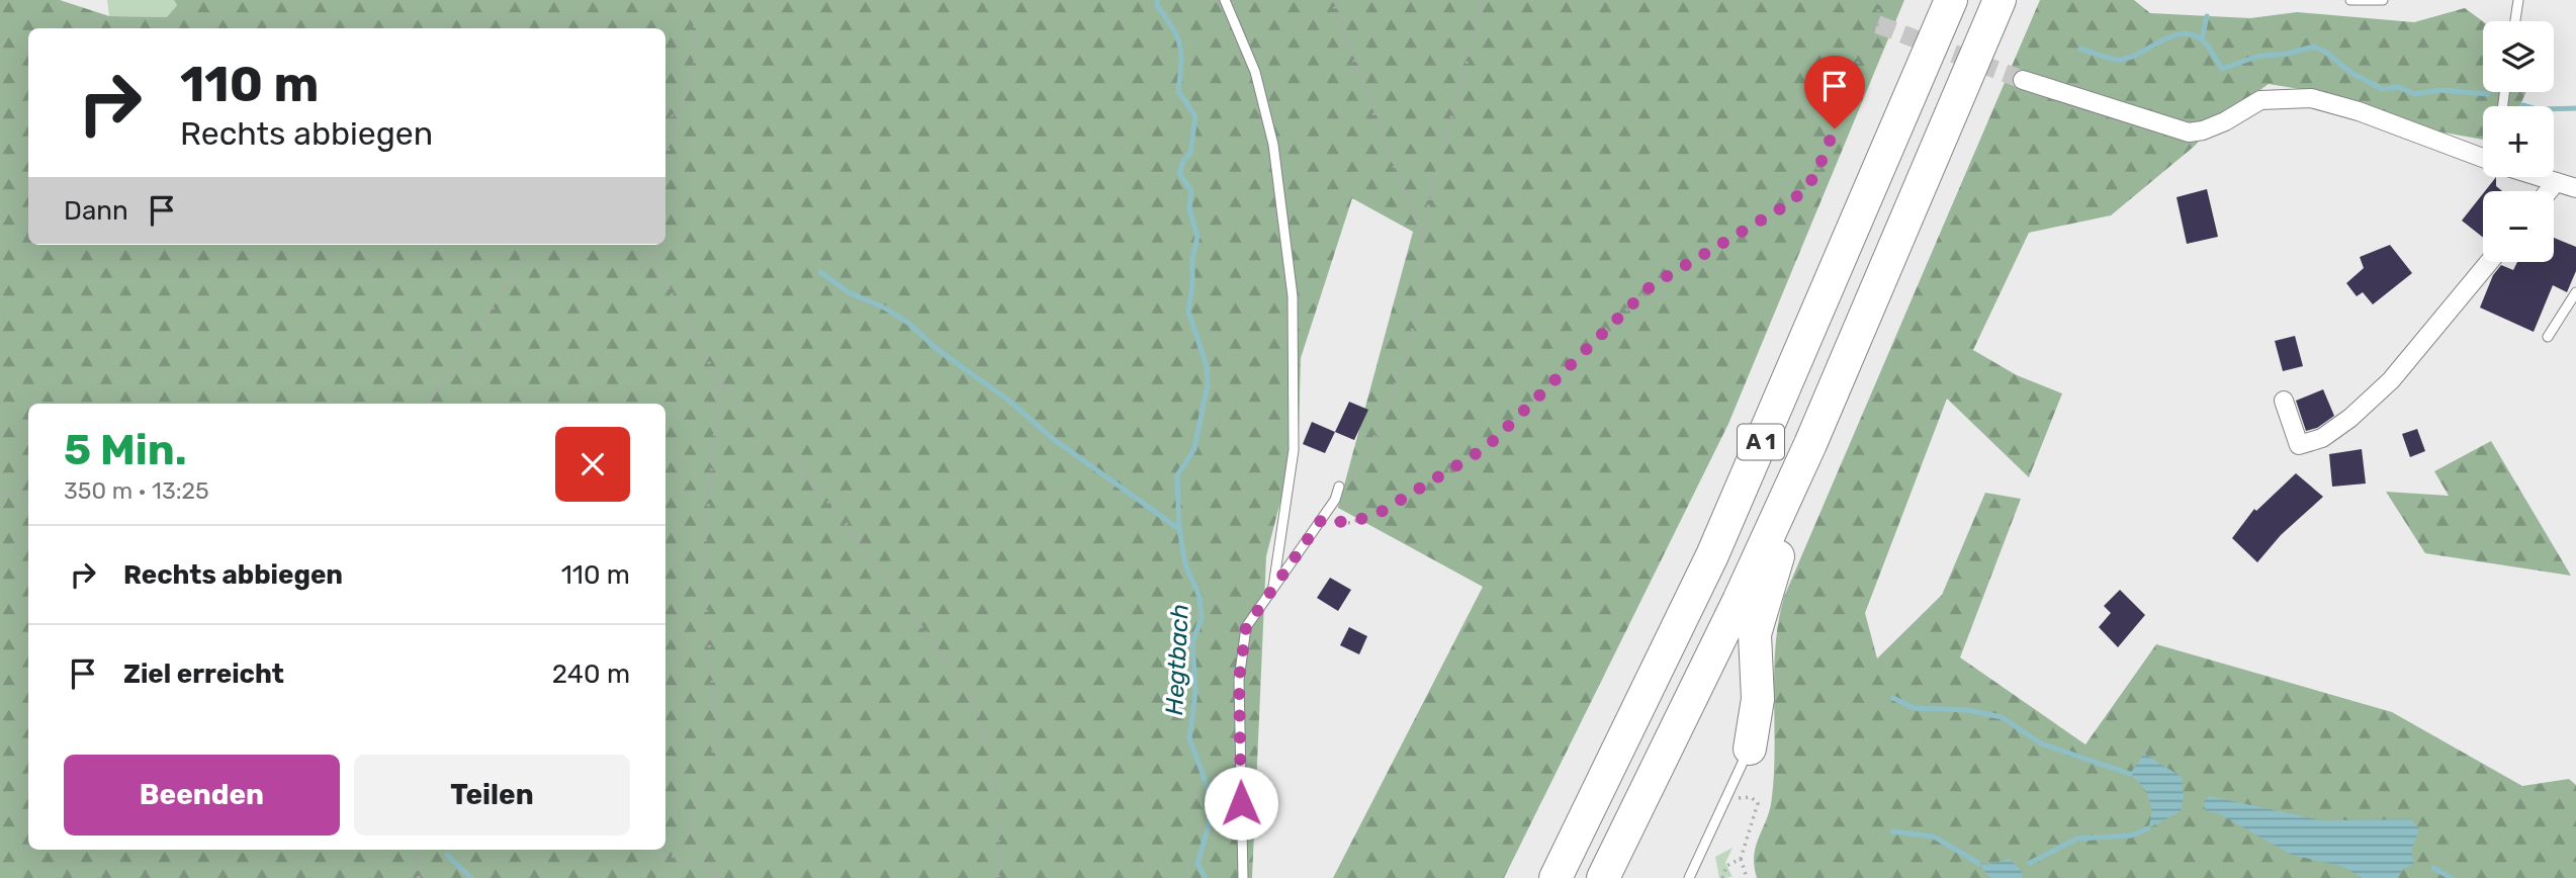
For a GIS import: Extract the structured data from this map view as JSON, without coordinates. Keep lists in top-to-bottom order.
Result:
{
  "streets": {
    "highway": ["A 1"]
  },
  "water": ["Hegtbach"],
  "page": {
    "map_buttons": ["+", "−"],
    "turn": ["110 m", "Rechts abbiegen"],
    "then": "Dann",
    "heading": ["5 Min.", "350 m · 13:25"],
    "list": [
      {
        "name": "Rechts abbiegen",
        "value": "110 m"
      },
      {
        "name": "Ziel erreicht",
        "value": "240 m"
      }
    ],
    "buttons": ["Beenden", "Teilen"]
  }
}
